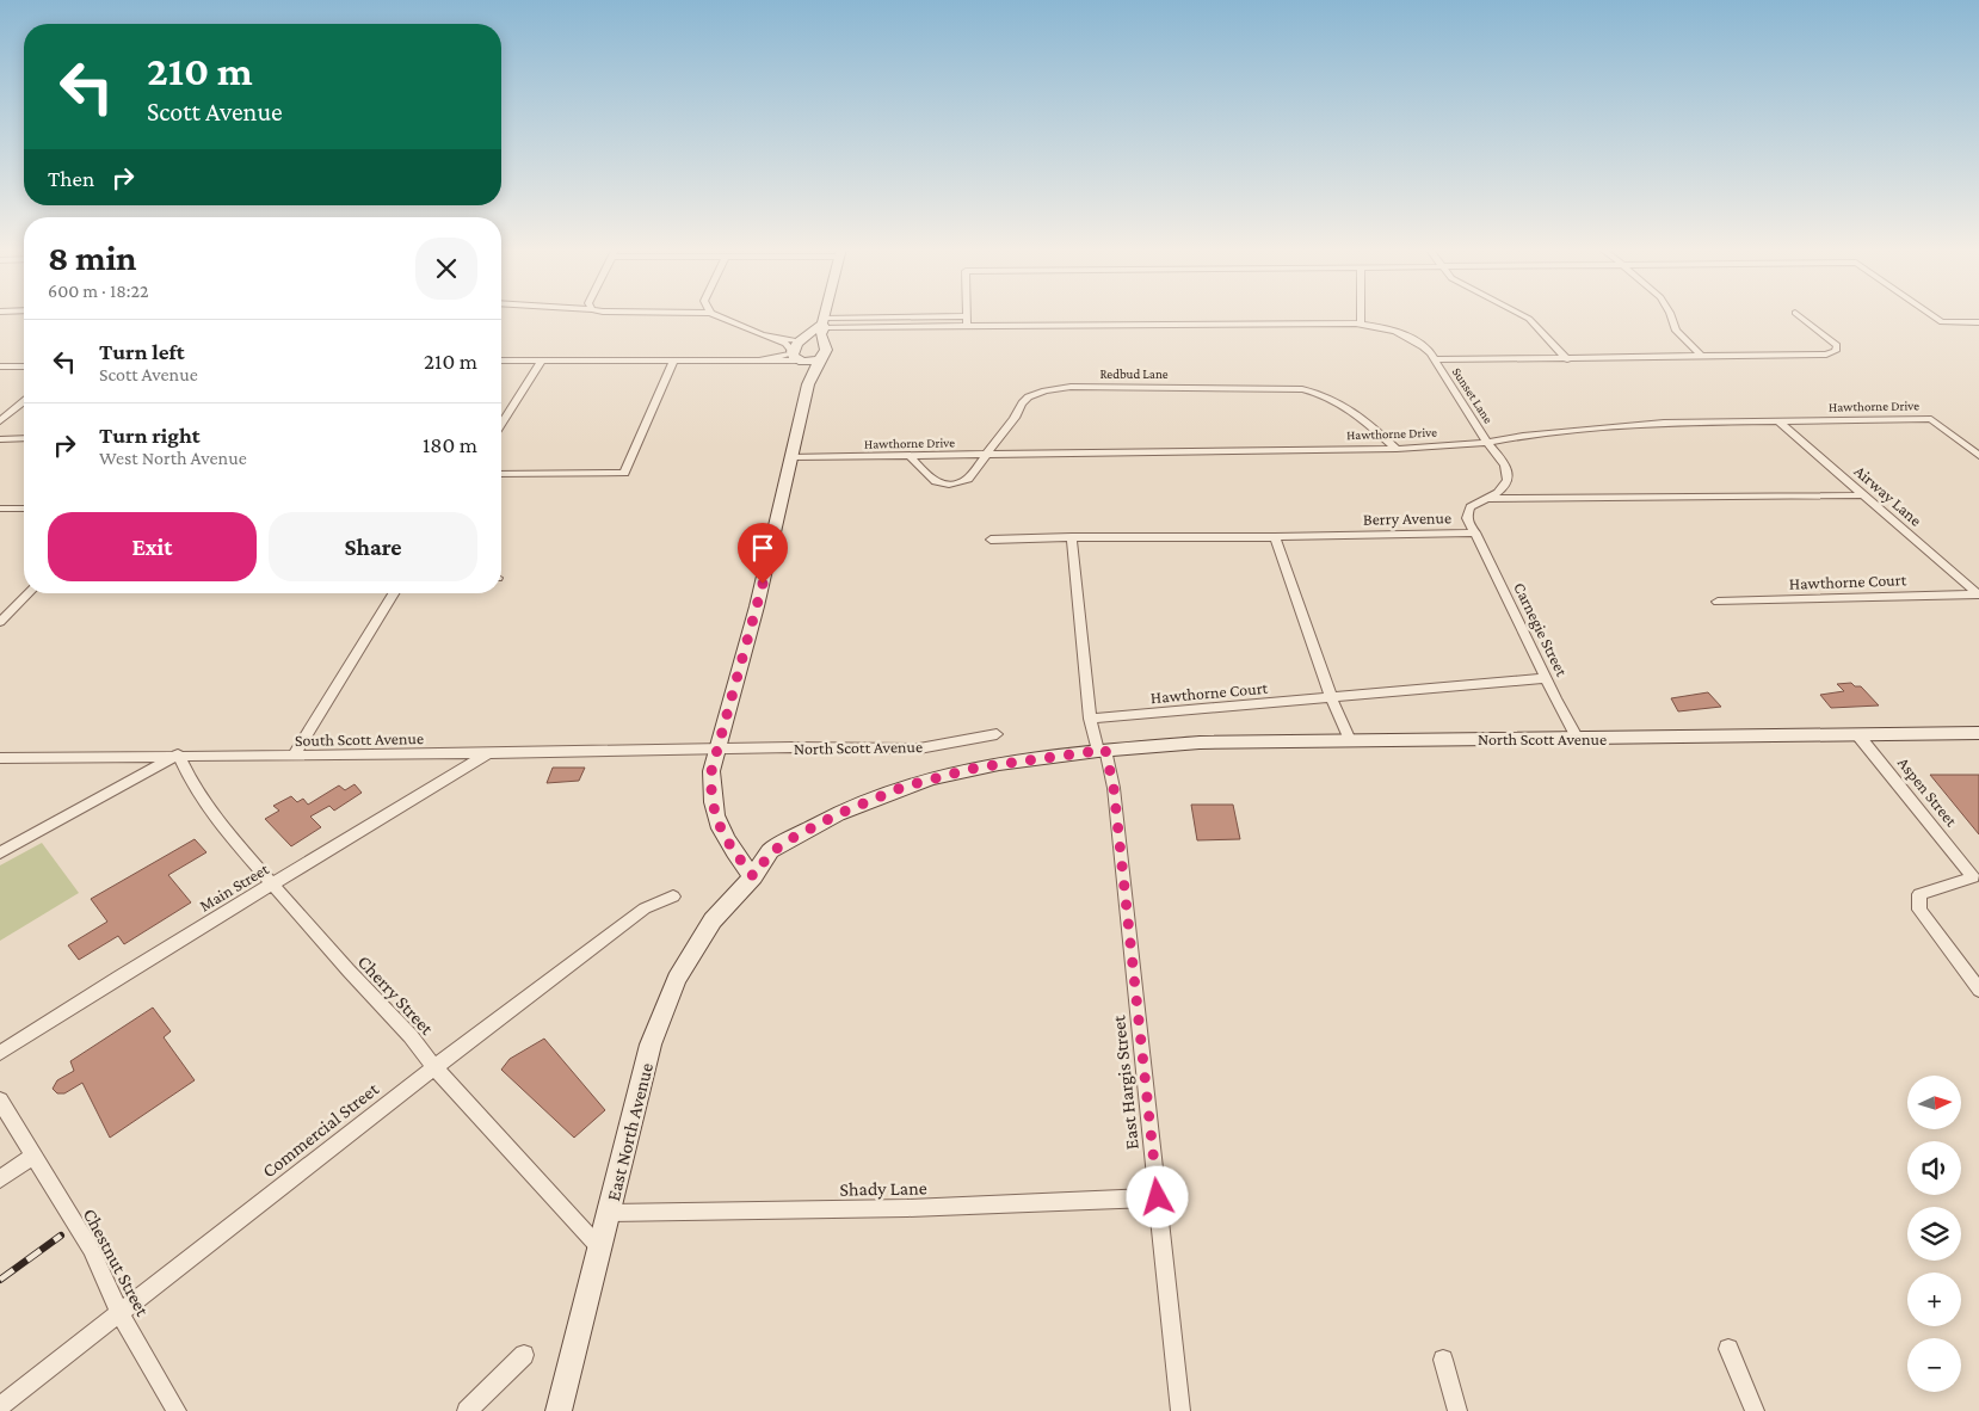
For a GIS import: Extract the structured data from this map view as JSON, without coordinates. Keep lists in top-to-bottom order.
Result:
{
  "streets": {
    "main road": ["North Scott Avenue", "East North Avenue"],
    "street": [
      "Redbud Lane",
      "Sunset Lane",
      "Hawthorne Drive",
      "Airway Lane",
      "Berry Avenue",
      "Hawthorne Court",
      "Carnegie Street",
      "South Scott Avenue",
      "Aspen Street",
      "Main Street",
      "Cherry Street",
      "East Hargis Street",
      "Commercial Street",
      "Shady Lane",
      "Chestnut Street"
    ]
  },
  "crossings": [
    ["Redbud Lane", "Hawthorne Drive"],
    ["Sunset Lane", "Hawthorne Drive"],
    ["Sunset Lane", "Berry Avenue"],
    ["Hawthorne Drive", "Airway Lane"],
    ["Airway Lane", "Hawthorne Court"],
    ["Berry Avenue", "Carnegie Street"],
    ["Berry Avenue", "East Hargis Street"],
    ["Hawthorne Court", "Carnegie Street"],
    ["Hawthorne Court", "East Hargis Street"],
    ["Carnegie Street", "North Scott Avenue"],
    ["South Scott Avenue", "North Scott Avenue"],
    ["South Scott Avenue", "Main Street"],
    ["South Scott Avenue", "Cherry Street"],
    ["North Scott Avenue", "Aspen Street"],
    ["North Scott Avenue", "East Hargis Street"],
    ["North Scott Avenue", "East North Avenue"],
    ["Main Street", "Cherry Street"],
    ["Cherry Street", "Commercial Street"],
    ["Cherry Street", "East North Avenue"],
    ["East Hargis Street", "East North Avenue"],
    ["East Hargis Street", "Shady Lane"],
    ["Commercial Street", "Chestnut Street"],
    ["East North Avenue", "Shady Lane"]
  ],
  "north": "right",
  "page": {
    "turn": ["210 m", "Scott Avenue"],
    "then": "Then",
    "heading": ["8 min", "600 m · 18:22"],
    "list": [
      {
        "name": "Turn left",
        "note": "Scott Avenue",
        "value": "210 m"
      },
      {
        "name": "Turn right",
        "note": "West North Avenue",
        "value": "180 m"
      }
    ],
    "buttons": ["Exit", "Share"],
    "map_buttons": ["+", "−"]
  }
}
